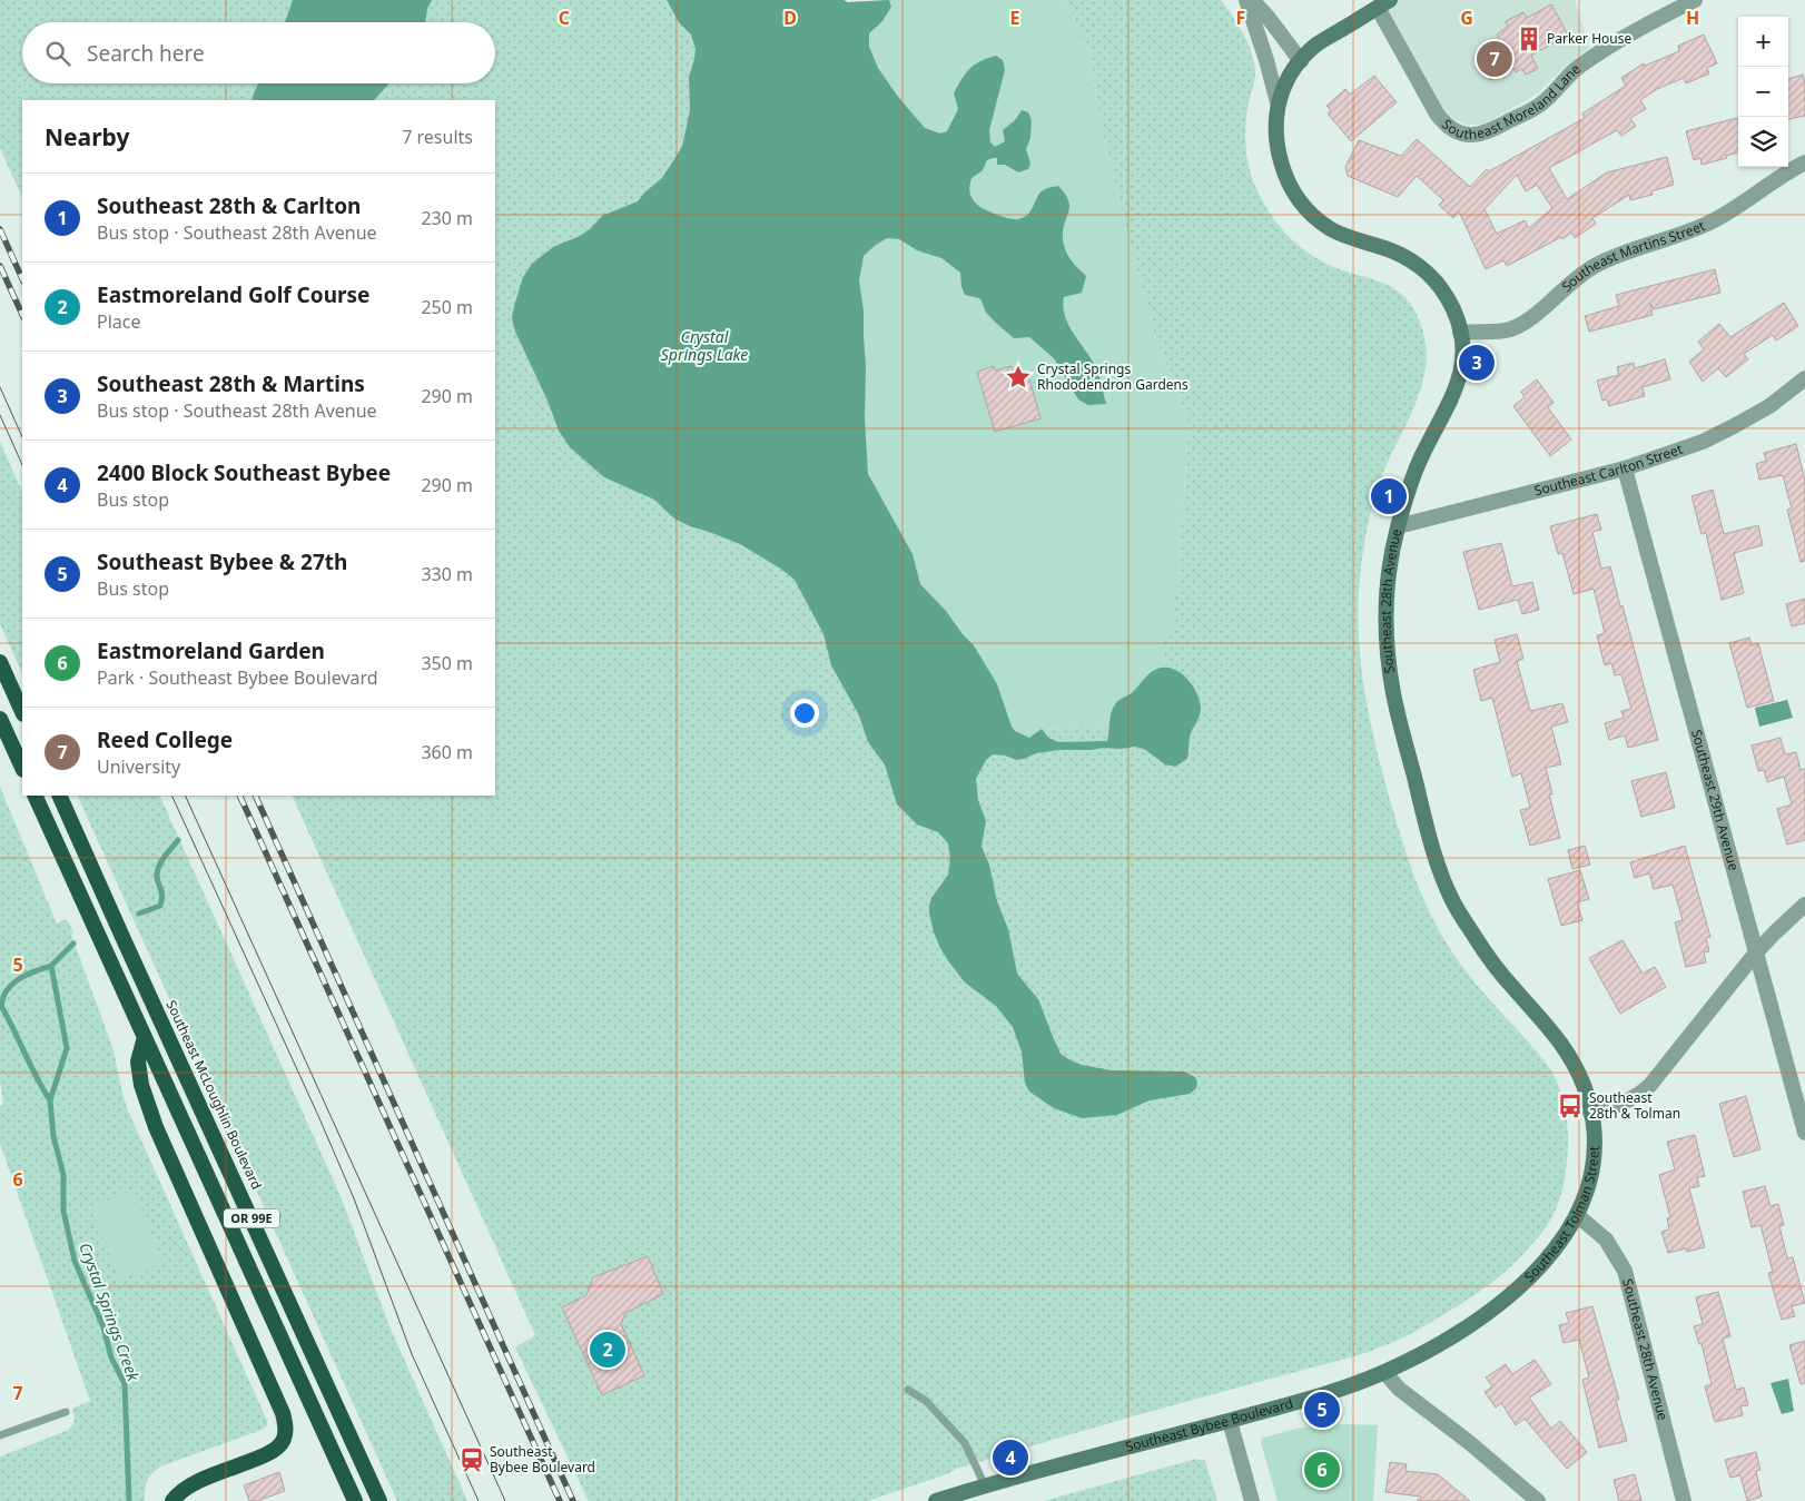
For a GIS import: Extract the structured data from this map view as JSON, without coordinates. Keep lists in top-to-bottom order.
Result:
{
  "streets": {
    "highway": ["Southeast McLoughlin Boulevard", "OR 99E"],
    "main road": ["Southeast 28th Avenue", "Southeast Tolman Street", "Southeast Bybee Boulevard"],
    "street": [
      "Southeast Moreland Lane",
      "Southeast Martins Street",
      "Southeast Carlton Street",
      "Southeast 29th Avenue"
    ]
  },
  "crossings": [
    ["Southeast Moreland Lane", "Southeast 28th Avenue"],
    ["Southeast Martins Street", "Southeast 28th Avenue"],
    ["Southeast Carlton Street", "Southeast 28th Avenue"],
    ["Southeast Carlton Street", "Southeast 29th Avenue"],
    ["Southeast 28th Avenue", "Southeast Tolman Street"],
    ["Southeast Tolman Street", "Southeast Bybee Boulevard"]
  ],
  "water": ["Crystal Springs Lake", "Crystal Springs Creek"],
  "places": {
    "building": ["Parker House"],
    "place": ["Crystal Springs Rhododendron Gardens"],
    "bus stop": ["Southeast 28th & Tolman"],
    "station": ["Southeast Bybee Boulevard"]
  },
  "page": {
    "map_buttons": ["+", "−"],
    "search": "Search here",
    "pins": [
      "7",
      "3",
      "1",
      "2",
      "5",
      "4",
      "6"
    ],
    "heading": ["Nearby", "7 results"],
    "list": [
      {
        "mark": "1",
        "name": "Southeast 28th & Carlton",
        "note": "Bus stop · Southeast 28th Avenue",
        "value": "230 m"
      },
      {
        "mark": "2",
        "name": "Eastmoreland Golf Course",
        "note": "Place",
        "value": "250 m"
      },
      {
        "mark": "3",
        "name": "Southeast 28th & Martins",
        "note": "Bus stop · Southeast 28th Avenue",
        "value": "290 m"
      },
      {
        "mark": "4",
        "name": "2400 Block Southeast Bybee",
        "note": "Bus stop",
        "value": "290 m"
      },
      {
        "mark": "5",
        "name": "Southeast Bybee & 27th",
        "note": "Bus stop",
        "value": "330 m"
      },
      {
        "mark": "6",
        "name": "Eastmoreland Garden",
        "note": "Park · Southeast Bybee Boulevard",
        "value": "350 m"
      },
      {
        "mark": "7",
        "name": "Reed College",
        "note": "University",
        "value": "360 m"
      }
    ]
  },
  "grid": {
    "columns": [
      "C",
      "D",
      "E",
      "F",
      "G",
      "H"
    ],
    "rows": ["5", "6", "7"]
  }
}
